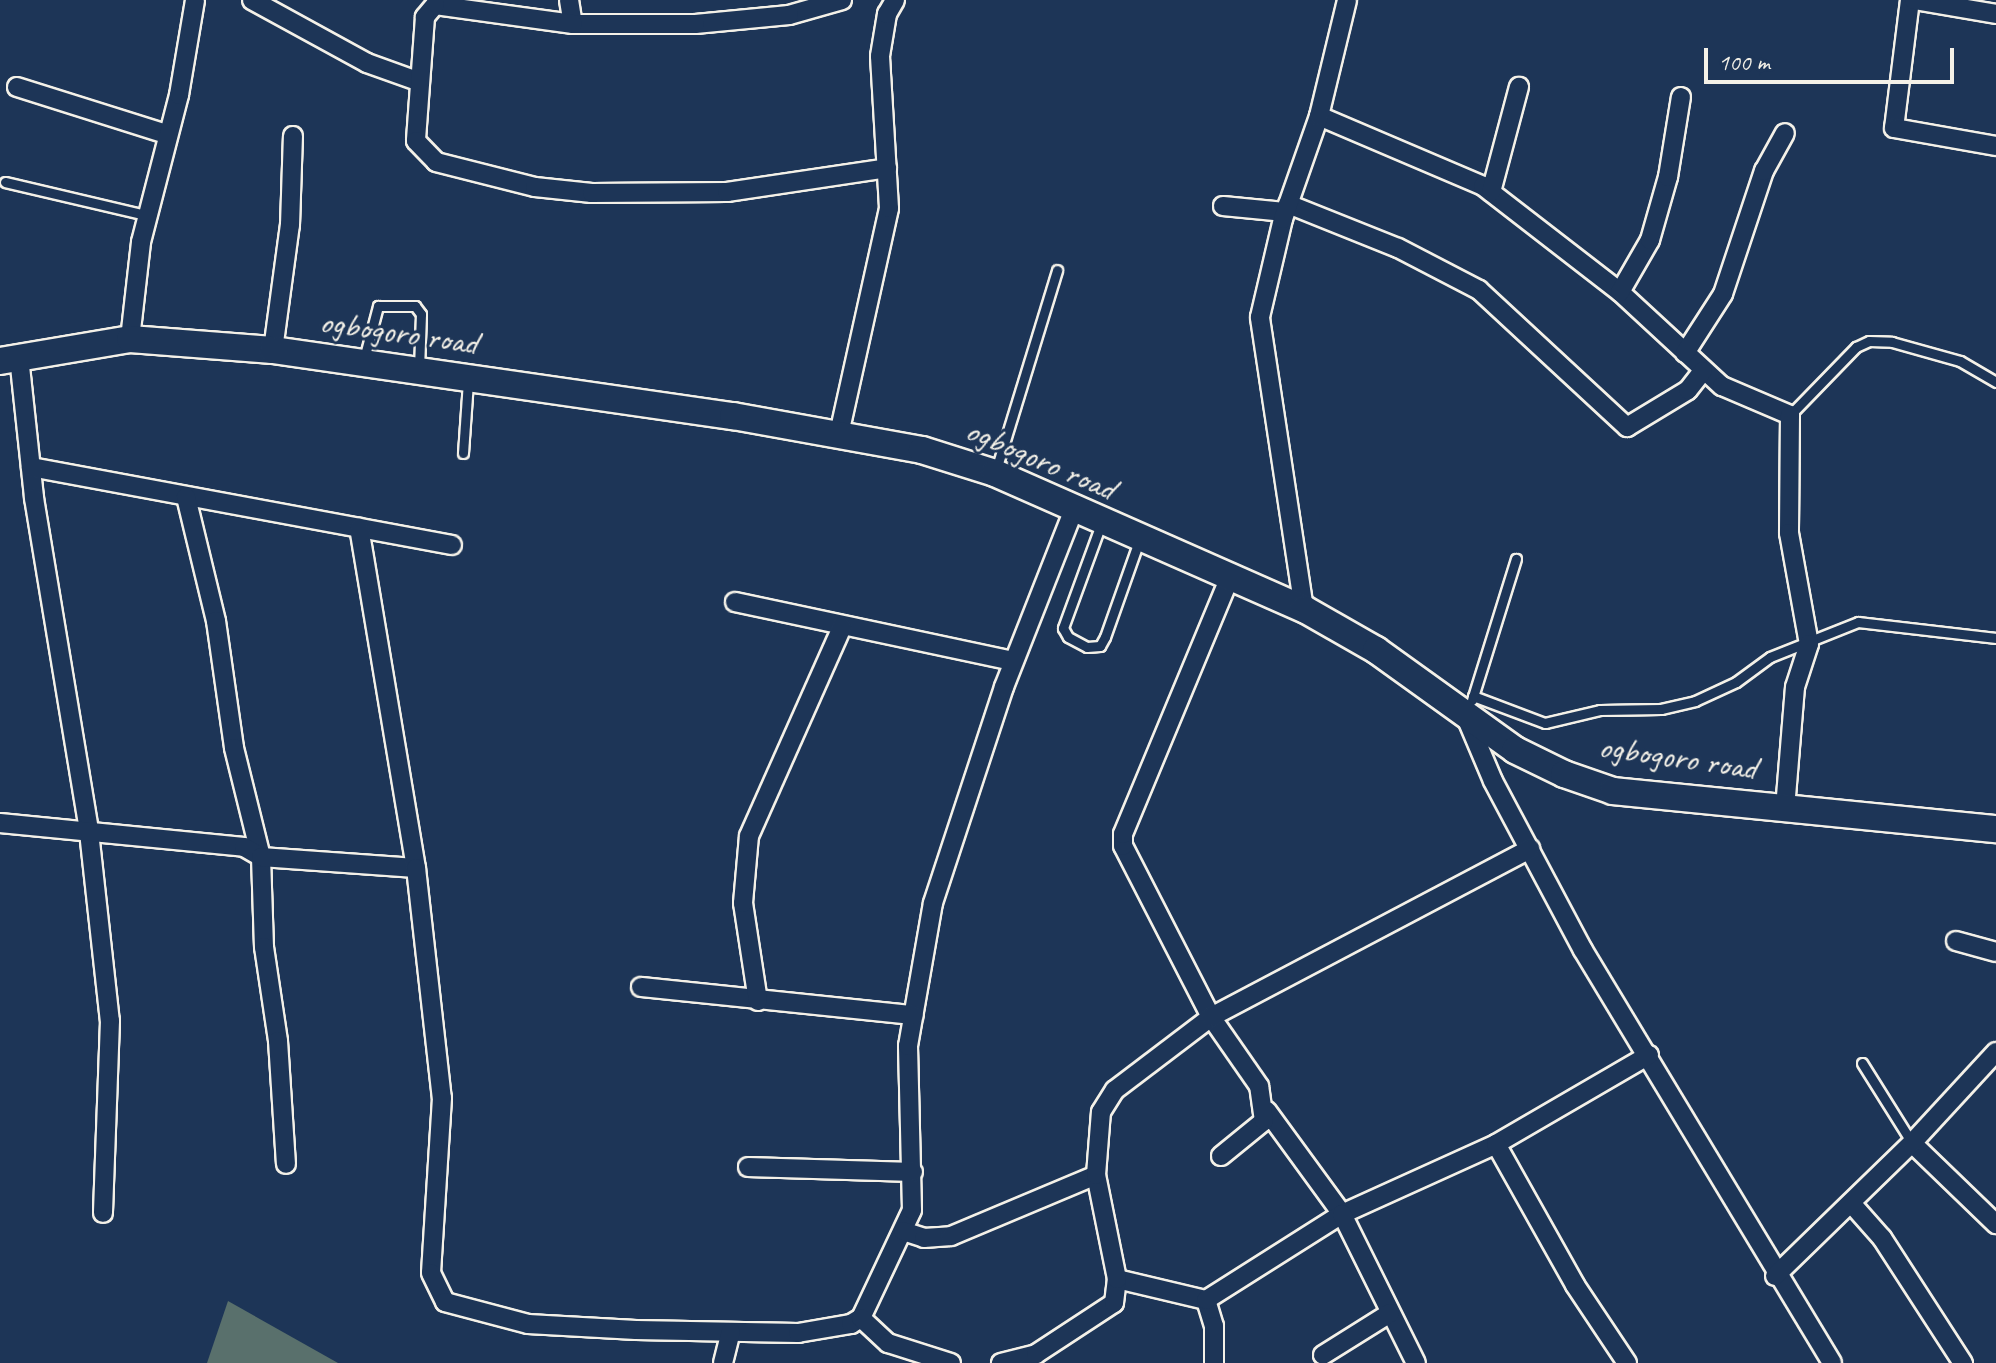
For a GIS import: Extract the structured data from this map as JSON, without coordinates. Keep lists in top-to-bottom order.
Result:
{
  "streets": {
    "street": ["ogbogoro road"]
  },
  "scale_bar": "100 m"
}
